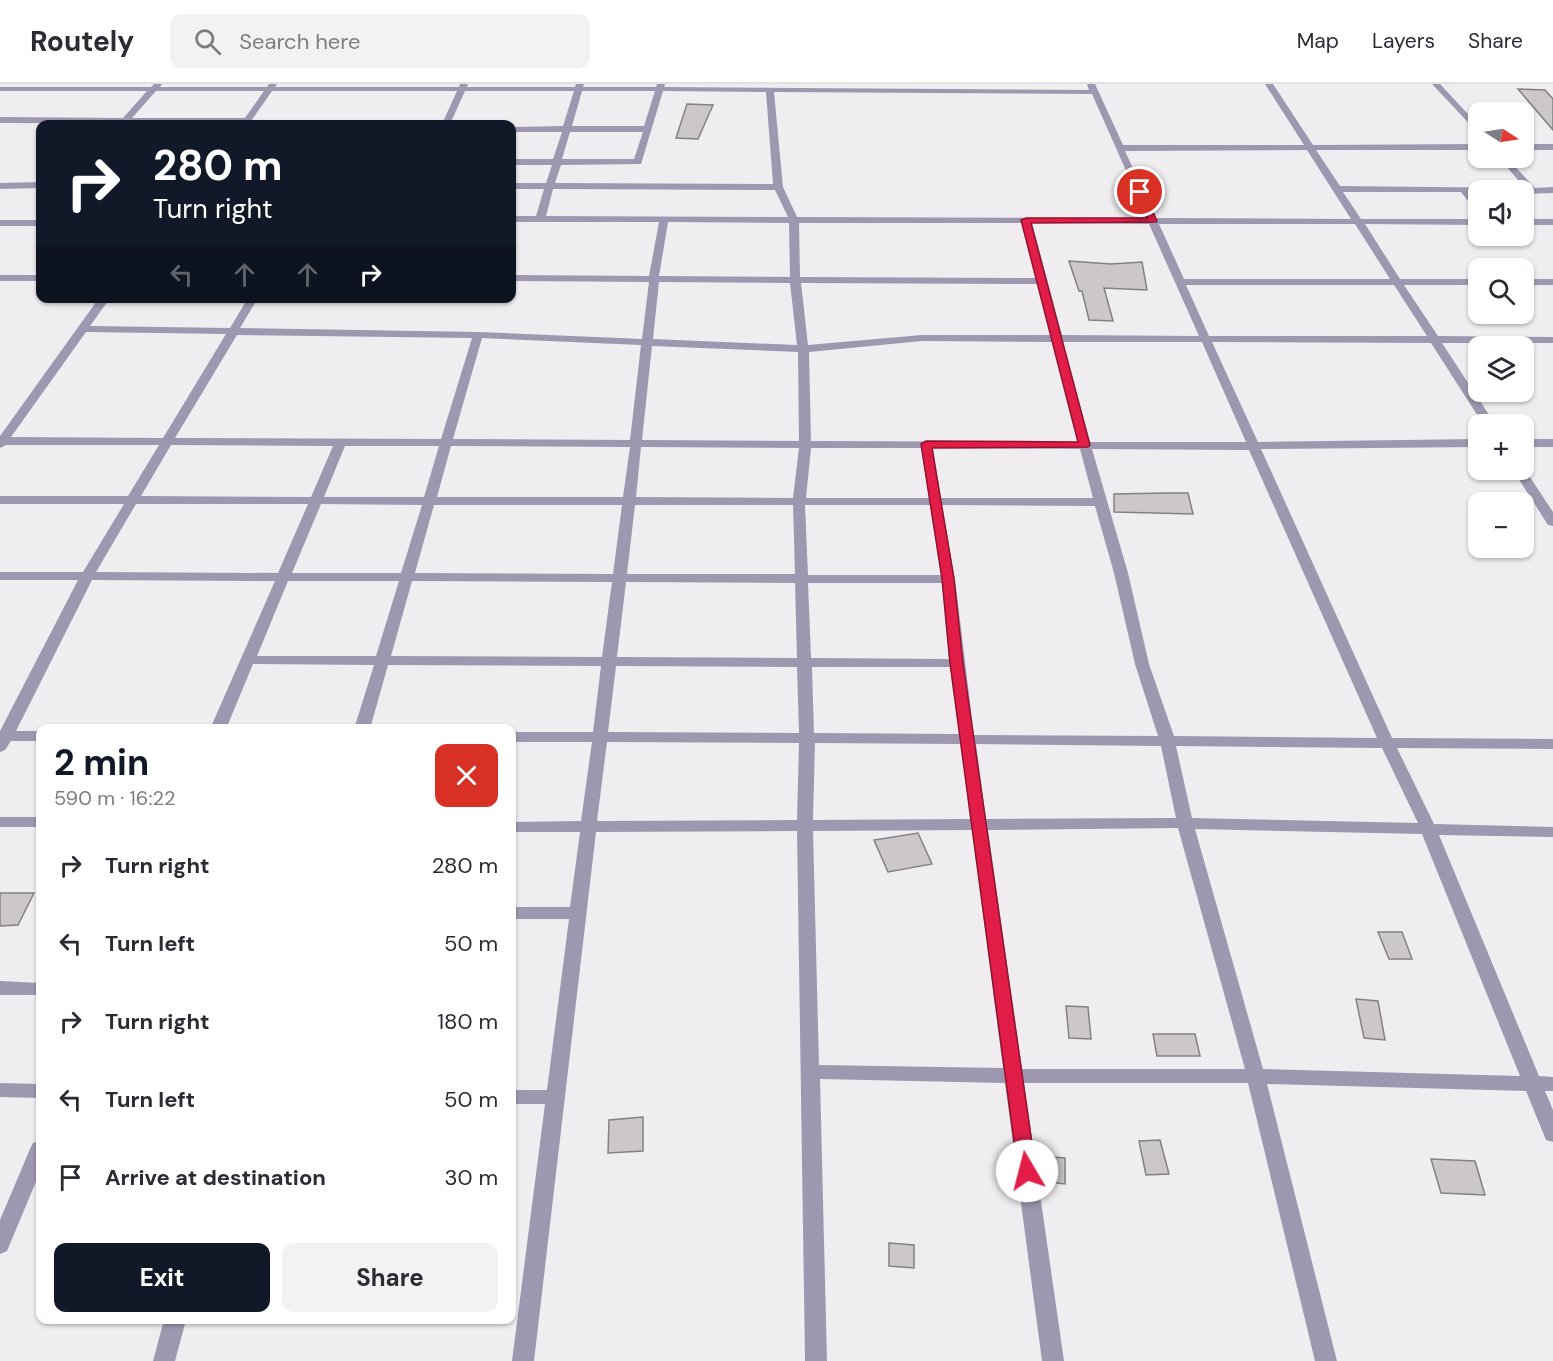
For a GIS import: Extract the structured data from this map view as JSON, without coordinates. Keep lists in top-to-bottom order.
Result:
{
  "north": "right",
  "page": {
    "header": "Routely",
    "search": "Search here",
    "nav": ["Map", "Layers", "Share"],
    "map_buttons": ["+", "−"],
    "turn": ["280 m", "Turn right"],
    "heading": ["2 min", "590 m · 16:22"],
    "list": [
      {
        "name": "Turn right",
        "value": "280 m"
      },
      {
        "name": "Turn left",
        "value": "50 m"
      },
      {
        "name": "Turn right",
        "value": "180 m"
      },
      {
        "name": "Turn left",
        "value": "50 m"
      },
      {
        "name": "Arrive at destination",
        "value": "30 m"
      }
    ],
    "buttons": ["Exit", "Share"]
  }
}
